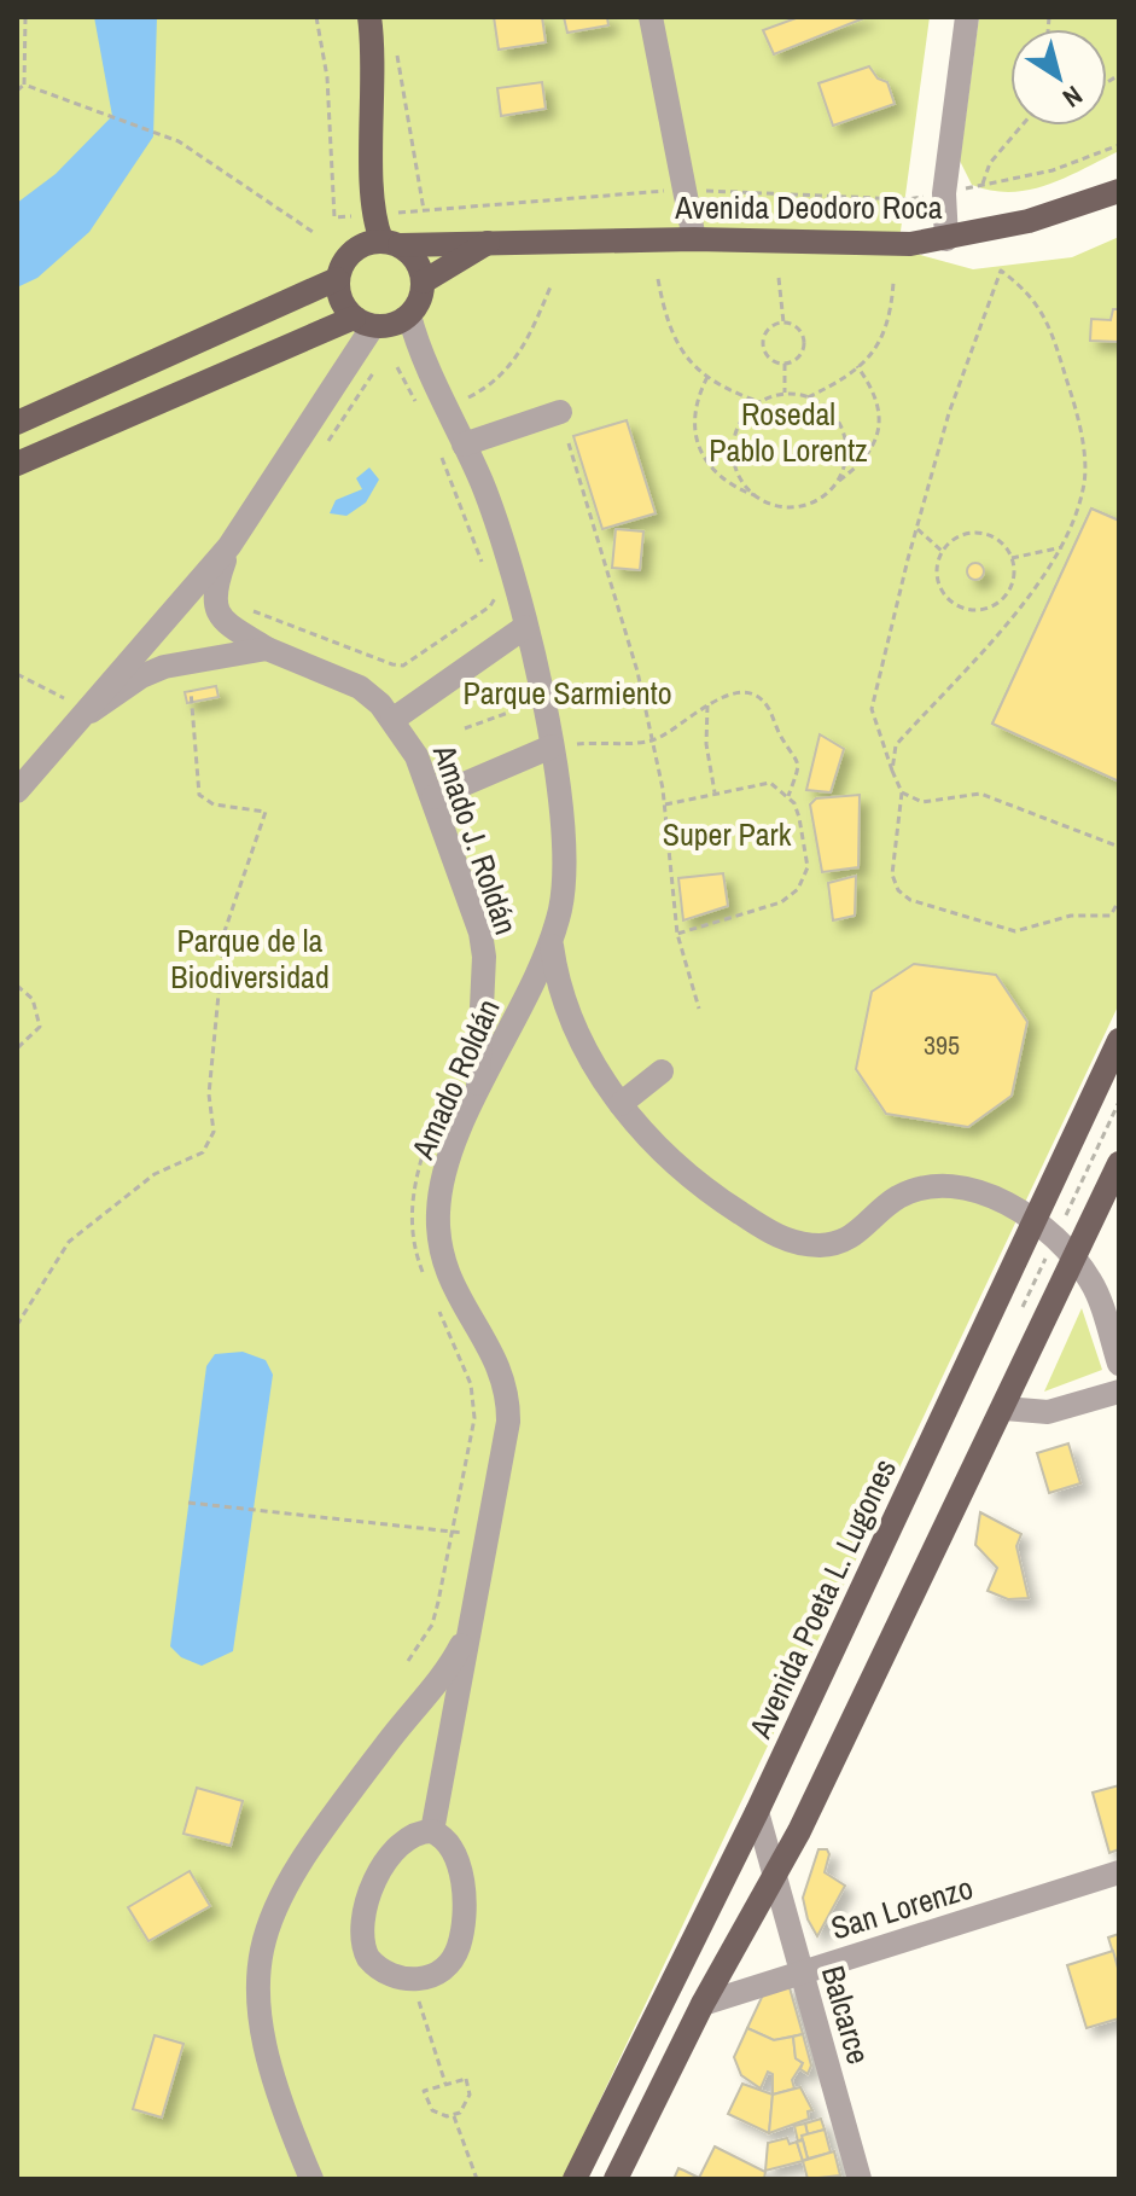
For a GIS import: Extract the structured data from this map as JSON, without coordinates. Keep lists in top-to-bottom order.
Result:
{
  "streets": {
    "main road": ["Avenida Deodoro Roca", "Avenida Poeta L. Lugones"],
    "street": [
      "Amado J. Roldán",
      "Amado Roldán",
      "San Lorenzo",
      "Balcarce"
    ]
  },
  "crossings": [
    ["Avenida Deodoro Roca", "Amado J. Roldán"],
    ["Amado J. Roldán", "Amado Roldán"],
    ["Avenida Poeta L. Lugones", "Balcarce"],
    ["San Lorenzo", "Balcarce"]
  ],
  "parks": [
    "Rosedal Pablo Lorentz",
    "Parque Sarmiento",
    "Super Park",
    "Parque de la Biodiversidad"
  ],
  "house_numbers": ["395"],
  "north": "bottom right"
}
